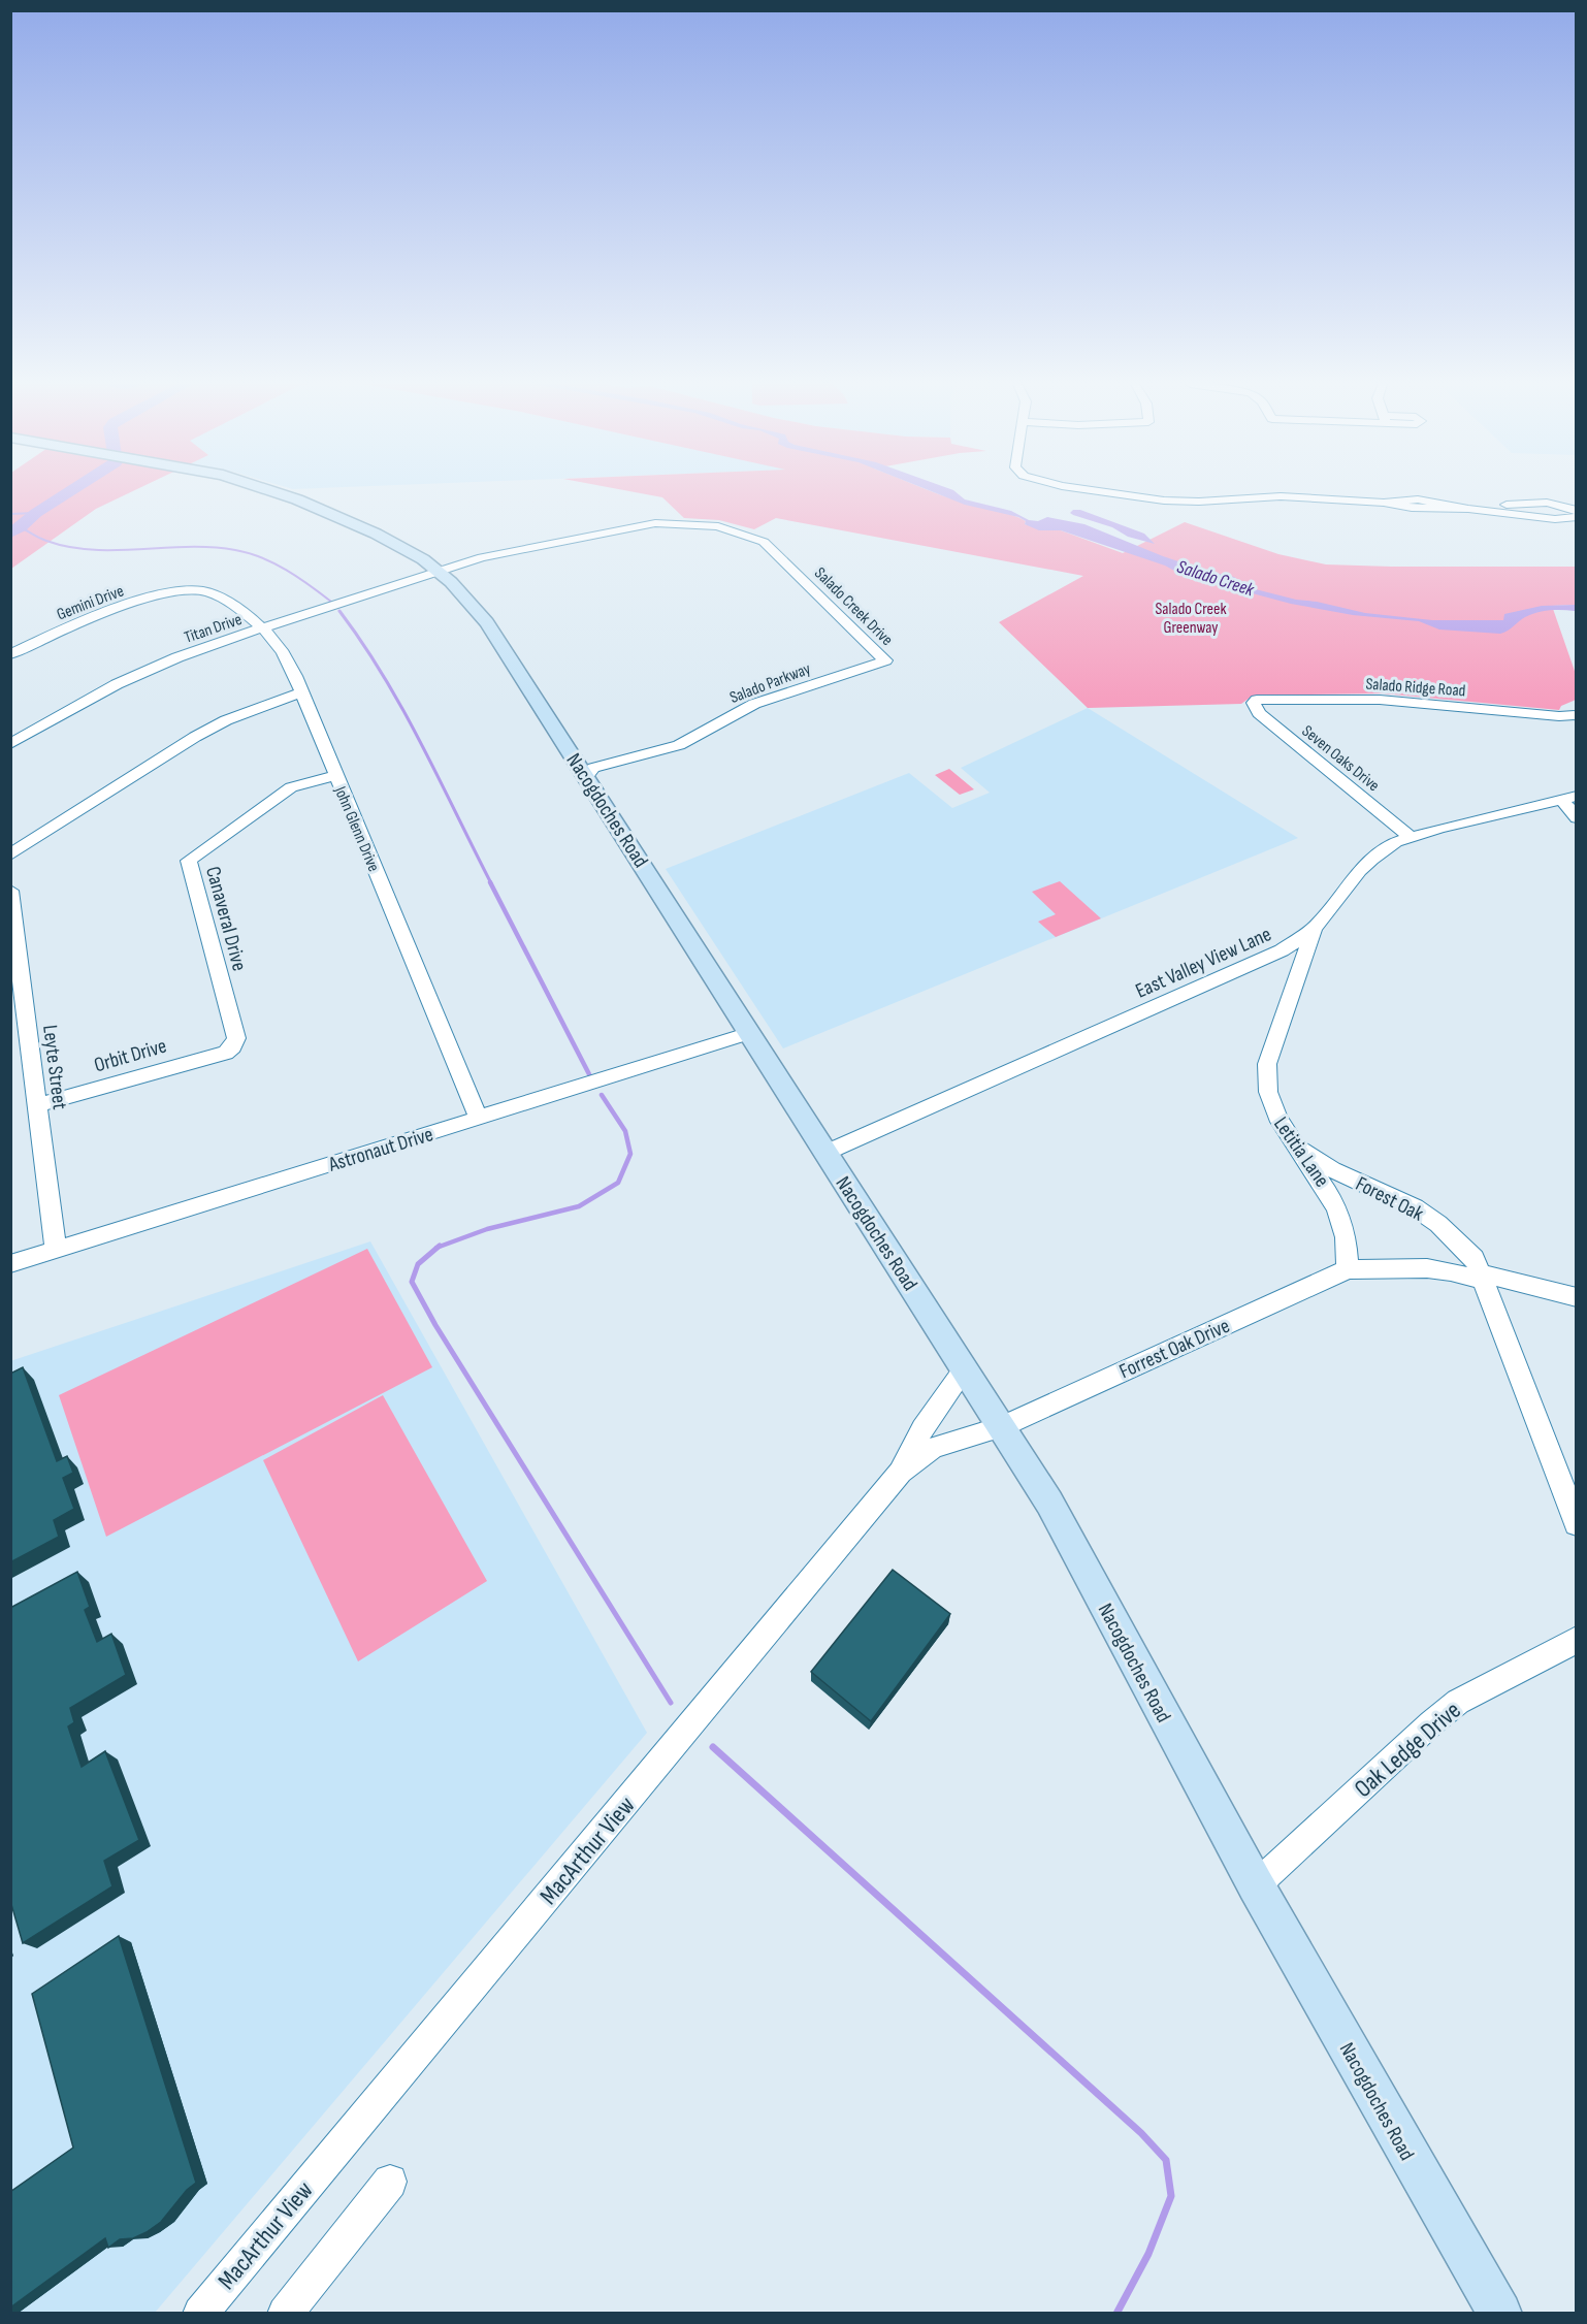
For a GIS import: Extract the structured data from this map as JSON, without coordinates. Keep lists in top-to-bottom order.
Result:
{
  "streets": {
    "main road": ["Nacogdoches Road"],
    "street": [
      "Gemini Drive",
      "Salado Creek Drive",
      "Titan Drive",
      "Salado Parkway",
      "Salado Ridge Road",
      "Seven Oaks Drive",
      "John Glenn Drive",
      "Canaveral Drive",
      "East Valley View Lane",
      "Orbit Drive",
      "Leyte Street",
      "Astronaut Drive",
      "Letitia Lane",
      "Forest Oak",
      "Forrest Oak Drive",
      "Oak Ledge Drive",
      "MacArthur View"
    ]
  },
  "crossings": [
    ["Gemini Drive", "John Glenn Drive"],
    ["Salado Creek Drive", "Titan Drive"],
    ["Salado Creek Drive", "Salado Parkway"],
    ["Salado Creek Drive", "Nacogdoches Road"],
    ["Titan Drive", "Nacogdoches Road"],
    ["Titan Drive", "John Glenn Drive"],
    ["Salado Parkway", "Nacogdoches Road"],
    ["Salado Ridge Road", "Seven Oaks Drive"],
    ["Seven Oaks Drive", "East Valley View Lane"],
    ["Nacogdoches Road", "East Valley View Lane"],
    ["Nacogdoches Road", "Astronaut Drive"],
    ["Nacogdoches Road", "Forrest Oak Drive"],
    ["Nacogdoches Road", "Oak Ledge Drive"],
    ["Nacogdoches Road", "MacArthur View"],
    ["John Glenn Drive", "Canaveral Drive"],
    ["John Glenn Drive", "Astronaut Drive"],
    ["Canaveral Drive", "Orbit Drive"],
    ["East Valley View Lane", "Letitia Lane"],
    ["Orbit Drive", "Leyte Street"],
    ["Leyte Street", "Astronaut Drive"],
    ["Letitia Lane", "Forest Oak"],
    ["Letitia Lane", "Forrest Oak Drive"],
    ["Forrest Oak Drive", "MacArthur View"]
  ],
  "water": ["Salado Creek"],
  "parks": ["Salado Creek Greenway"]
}
